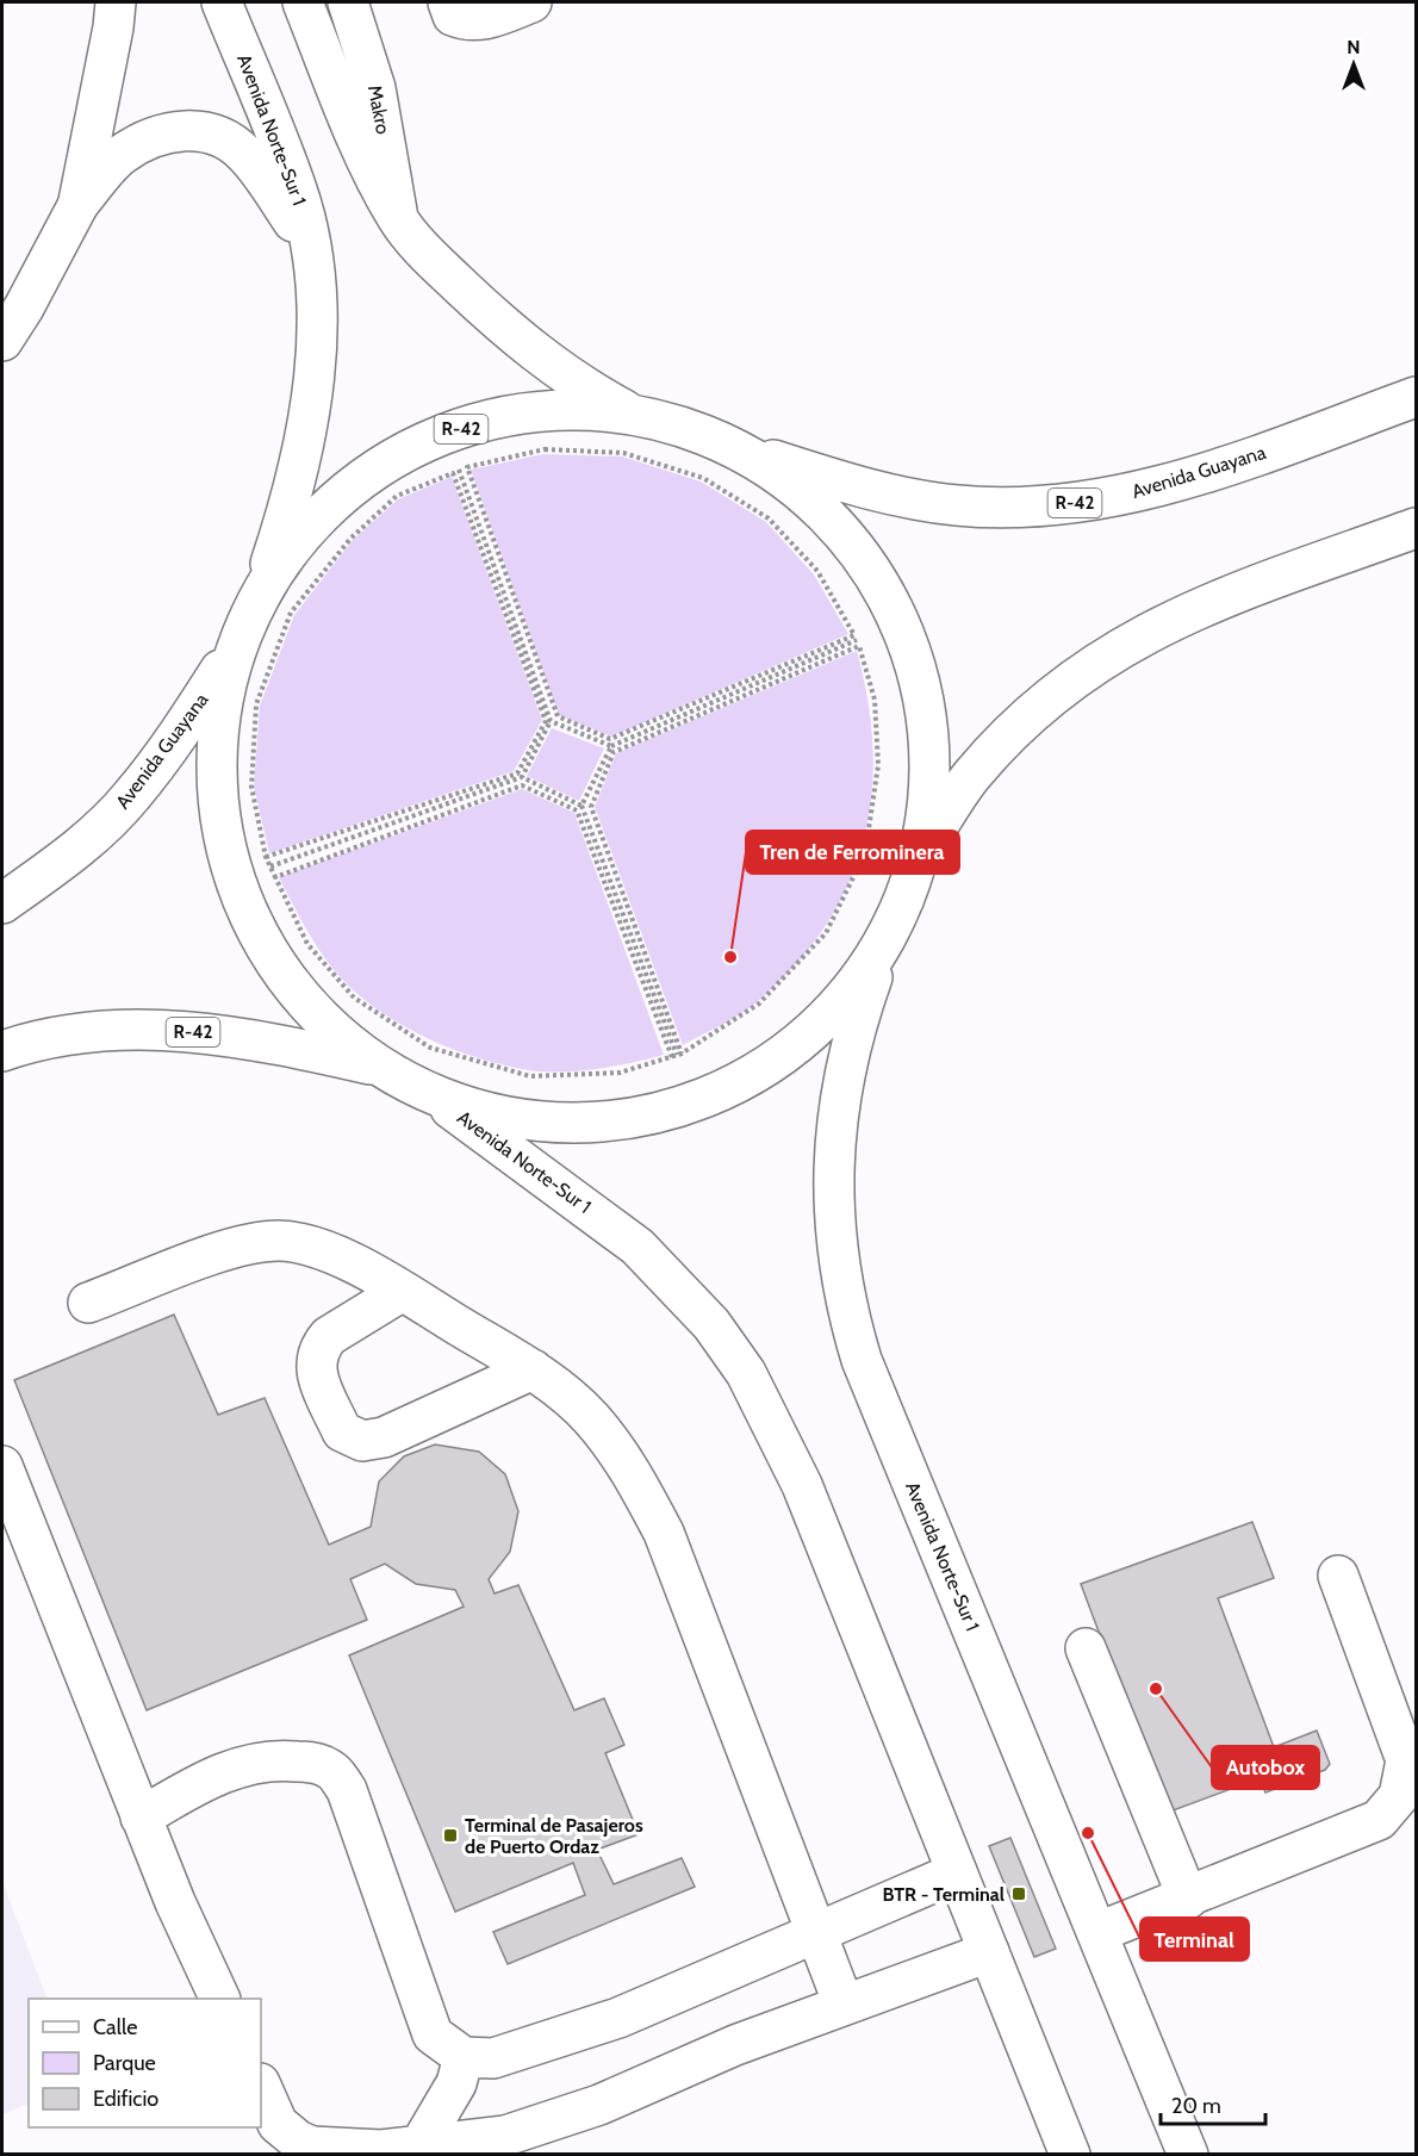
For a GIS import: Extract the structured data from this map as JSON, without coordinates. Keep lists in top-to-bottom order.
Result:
{
  "streets": {
    "main road": [
      "Makro",
      "Avenida Norte-Sur 1",
      "R-42",
      "Avenida Guayana"
    ]
  },
  "crossings": [
    ["Avenida Norte-Sur 1", "R-42"],
    ["R-42", "Avenida Guayana"]
  ],
  "places": {
    "other": ["Tren de Ferrominera", "Autobox", "Terminal"],
    "transit": ["Terminal de Pasajeros de Puerto Ordaz", "BTR - Terminal"]
  },
  "legend": ["Calle", "Parque", "Edificio"],
  "scale_bar": "20 m",
  "north": "top"
}
